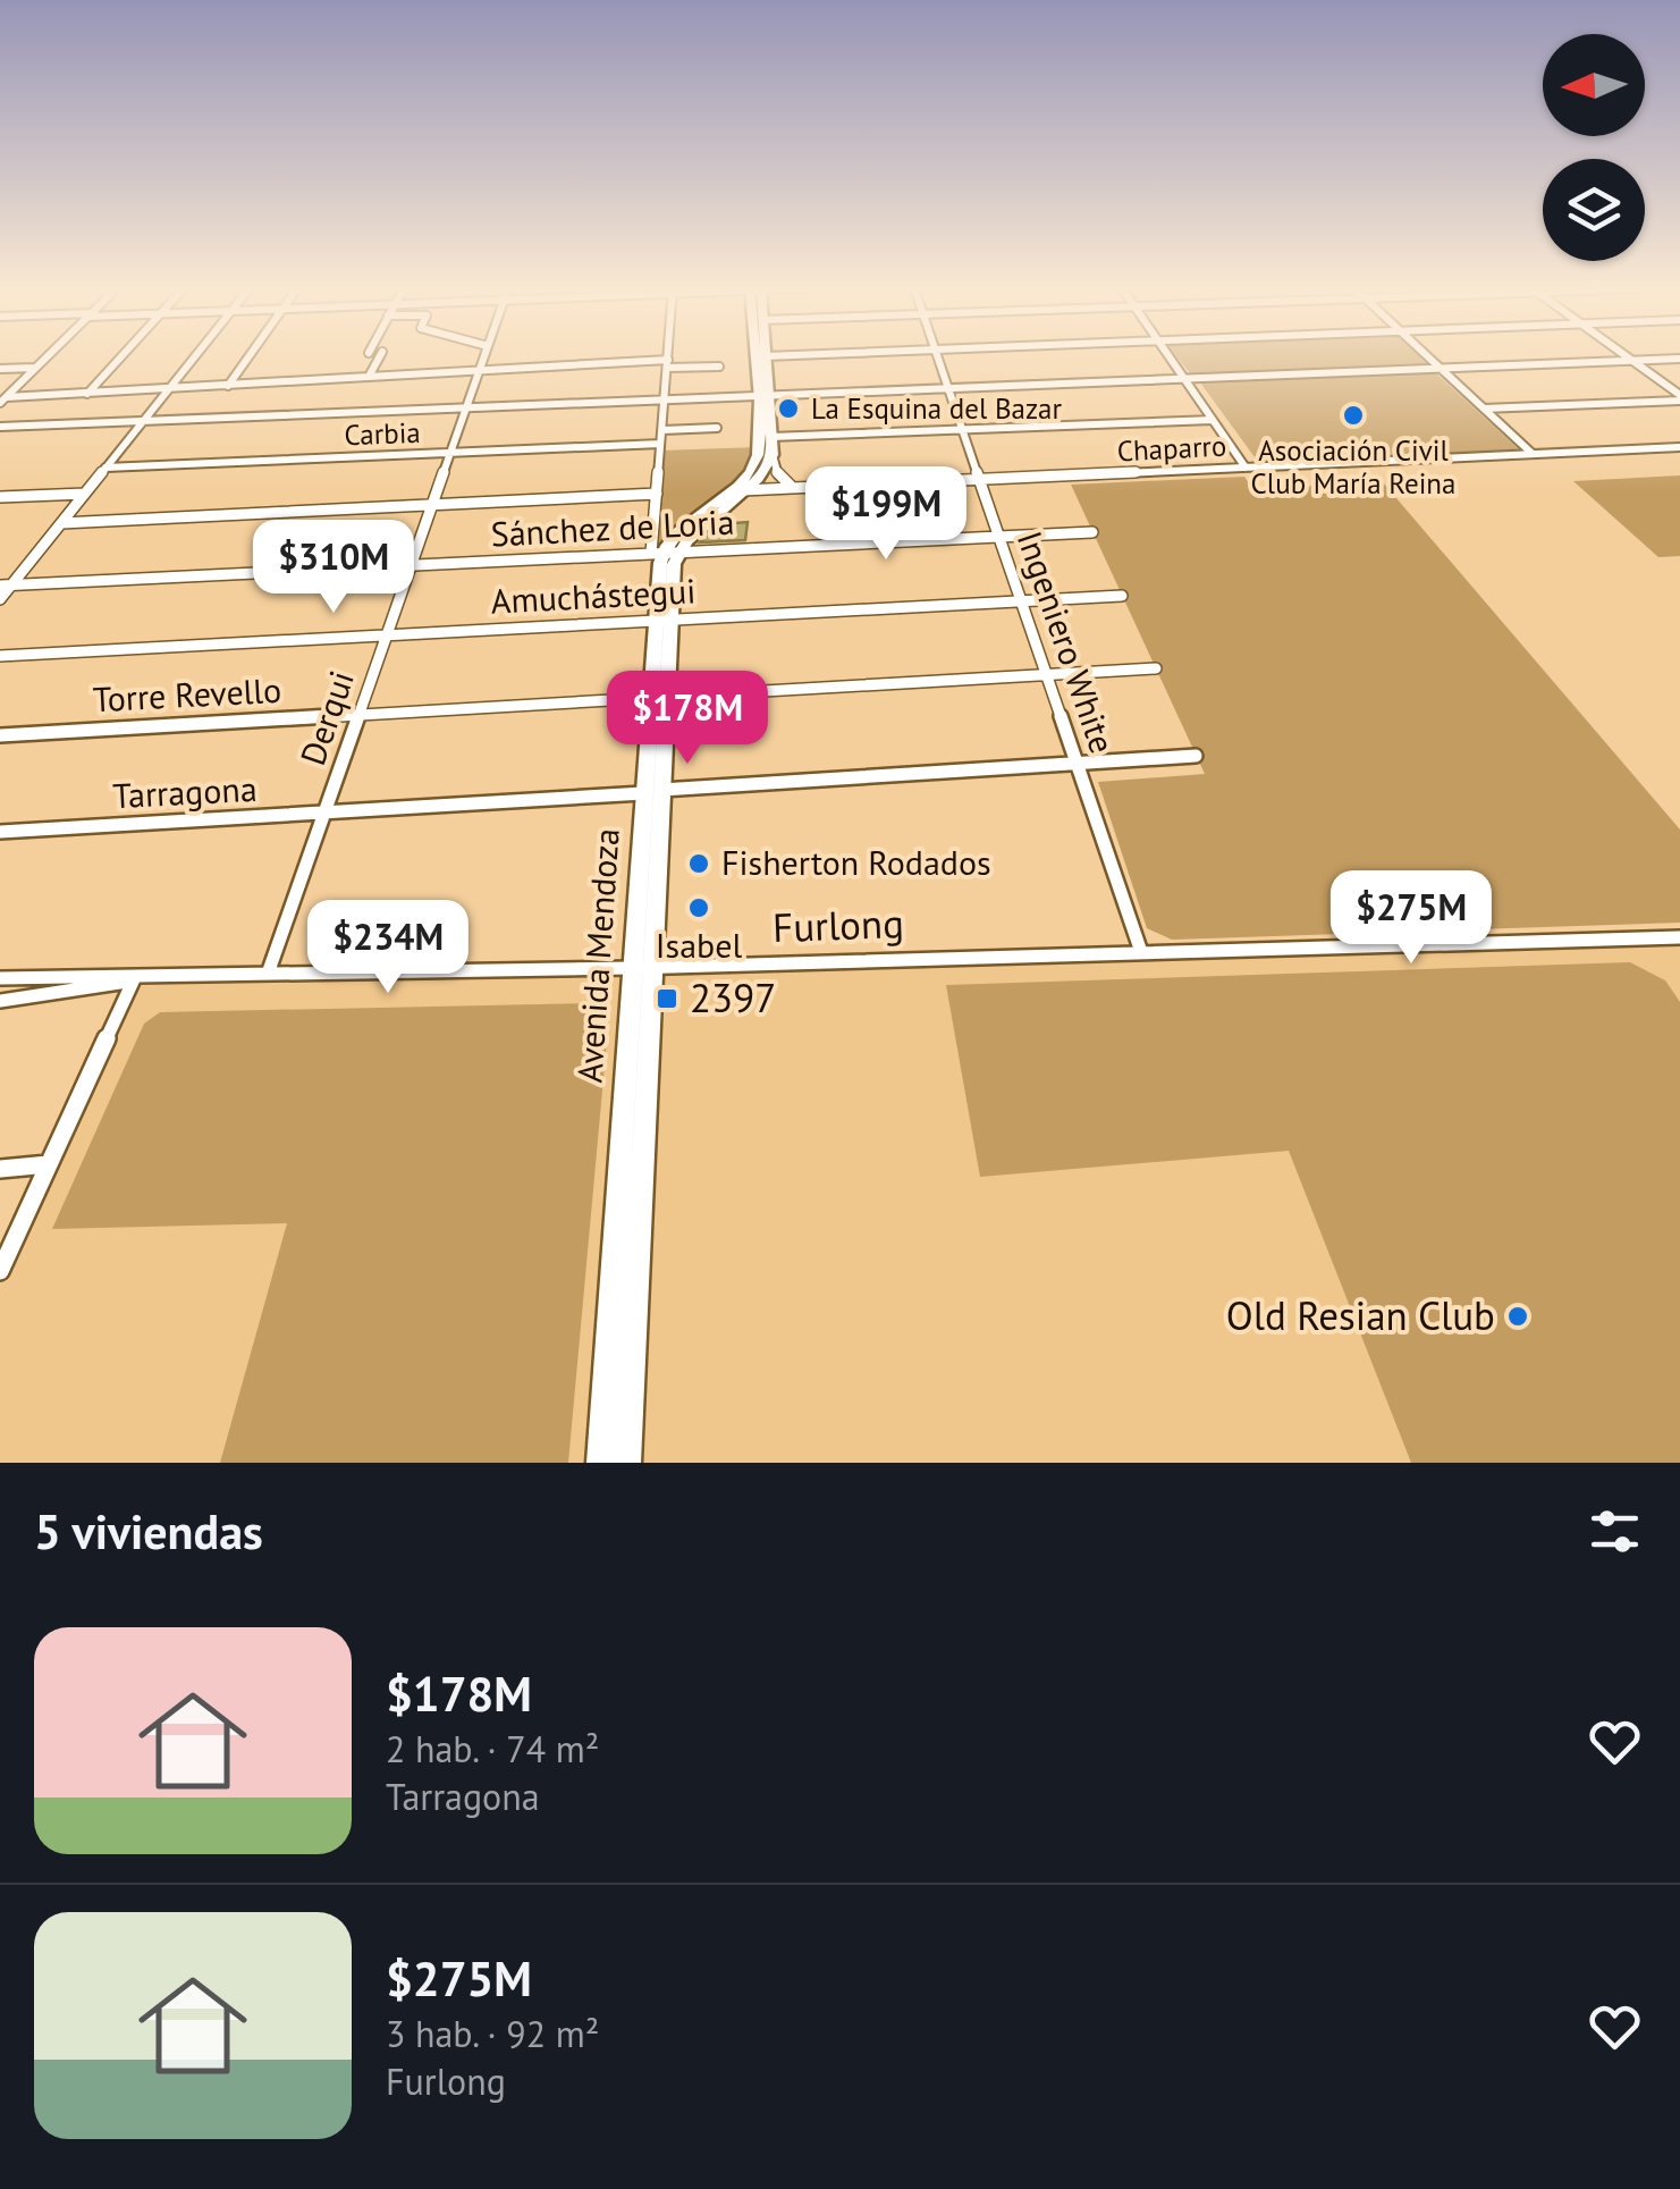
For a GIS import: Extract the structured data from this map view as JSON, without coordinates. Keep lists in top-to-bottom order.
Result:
{
  "streets": {
    "main road": ["Avenida Mendoza"],
    "street": [
      "Carbia",
      "Chaparro",
      "Sánchez de Loria",
      "Amuchástegui",
      "Ingeniero White",
      "Torre Revello",
      "Derqui",
      "Tarragona",
      "Furlong"
    ]
  },
  "crossings": [
    ["Carbia", "Derqui"],
    ["Chaparro", "Ingeniero White"],
    ["Sánchez de Loria", "Ingeniero White"],
    ["Sánchez de Loria", "Derqui"],
    ["Sánchez de Loria", "Avenida Mendoza"],
    ["Amuchástegui", "Ingeniero White"],
    ["Amuchástegui", "Derqui"],
    ["Amuchástegui", "Avenida Mendoza"],
    ["Ingeniero White", "Torre Revello"],
    ["Ingeniero White", "Tarragona"],
    ["Ingeniero White", "Furlong"],
    ["Torre Revello", "Derqui"],
    ["Torre Revello", "Avenida Mendoza"],
    ["Derqui", "Tarragona"],
    ["Derqui", "Furlong"],
    ["Tarragona", "Avenida Mendoza"],
    ["Furlong", "Avenida Mendoza"]
  ],
  "places": {
    "other": [
      "La Esquina del Bazar",
      "Asociación Civil Club María Reina",
      "Fisherton Rodados",
      "Isabel",
      "Old Resian Club"
    ],
    "transit": ["2397"]
  },
  "north": "left",
  "page": {
    "price": [
      "$199M",
      "$310M",
      "$178M",
      "$275M",
      "$234M"
    ],
    "heading": "5 viviendas",
    "list": [
      {
        "name": "$178M",
        "note": "2 hab. · 74 m² · Tarragona"
      },
      {
        "name": "$275M",
        "note": "3 hab. · 92 m² · Furlong"
      }
    ]
  }
}
